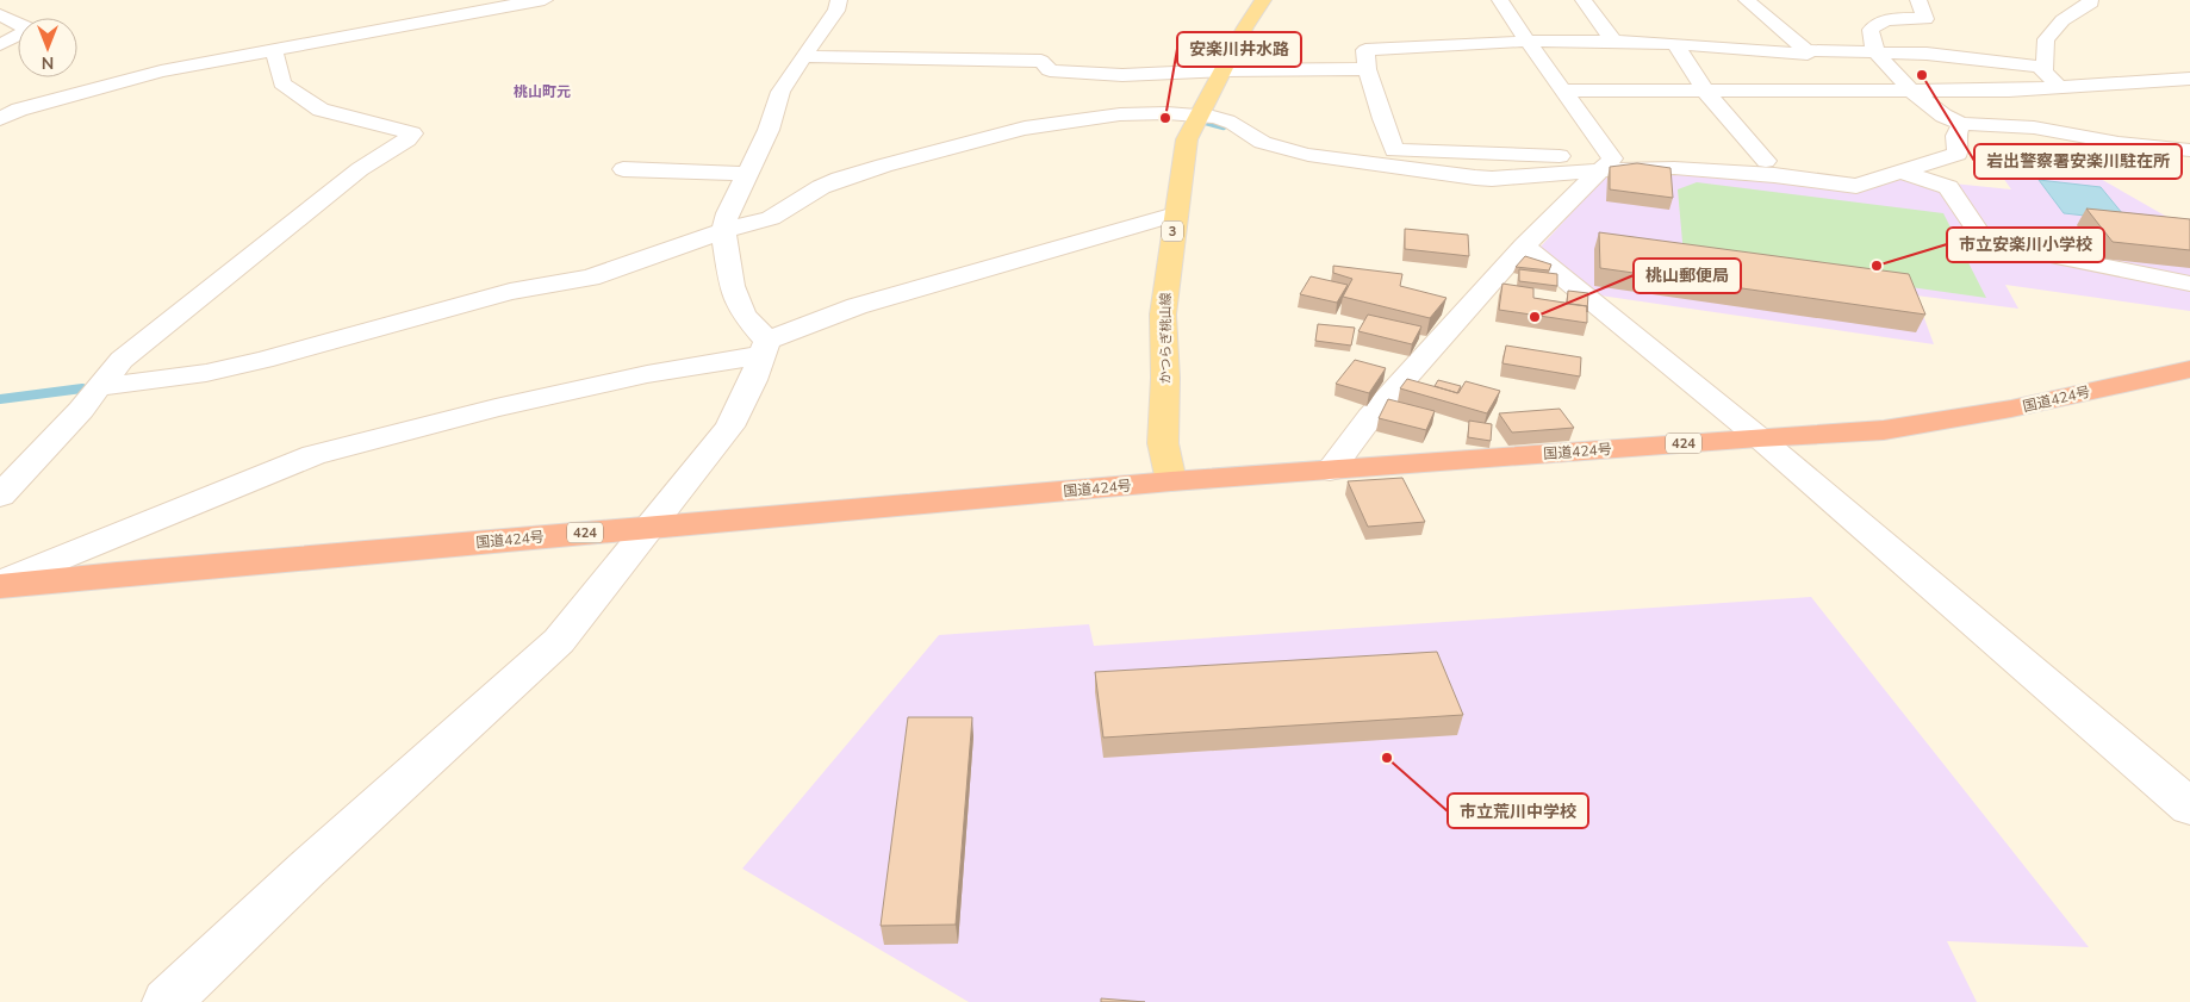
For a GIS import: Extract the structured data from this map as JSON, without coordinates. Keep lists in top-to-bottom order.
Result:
{
  "streets": {
    "highway": ["国道424号", "424"],
    "main road": ["3", "かつらぎ桃山線"]
  },
  "crossings": [
    ["かつらぎ桃山線", "国道424号"]
  ],
  "districts": ["桃山町元"],
  "places": [
    "岩出警察署安楽川駐在所",
    "安楽川井水路",
    "市立安楽川小学校",
    "桃山郵便局",
    "市立荒川中学校"
  ],
  "north": "bottom"
}
